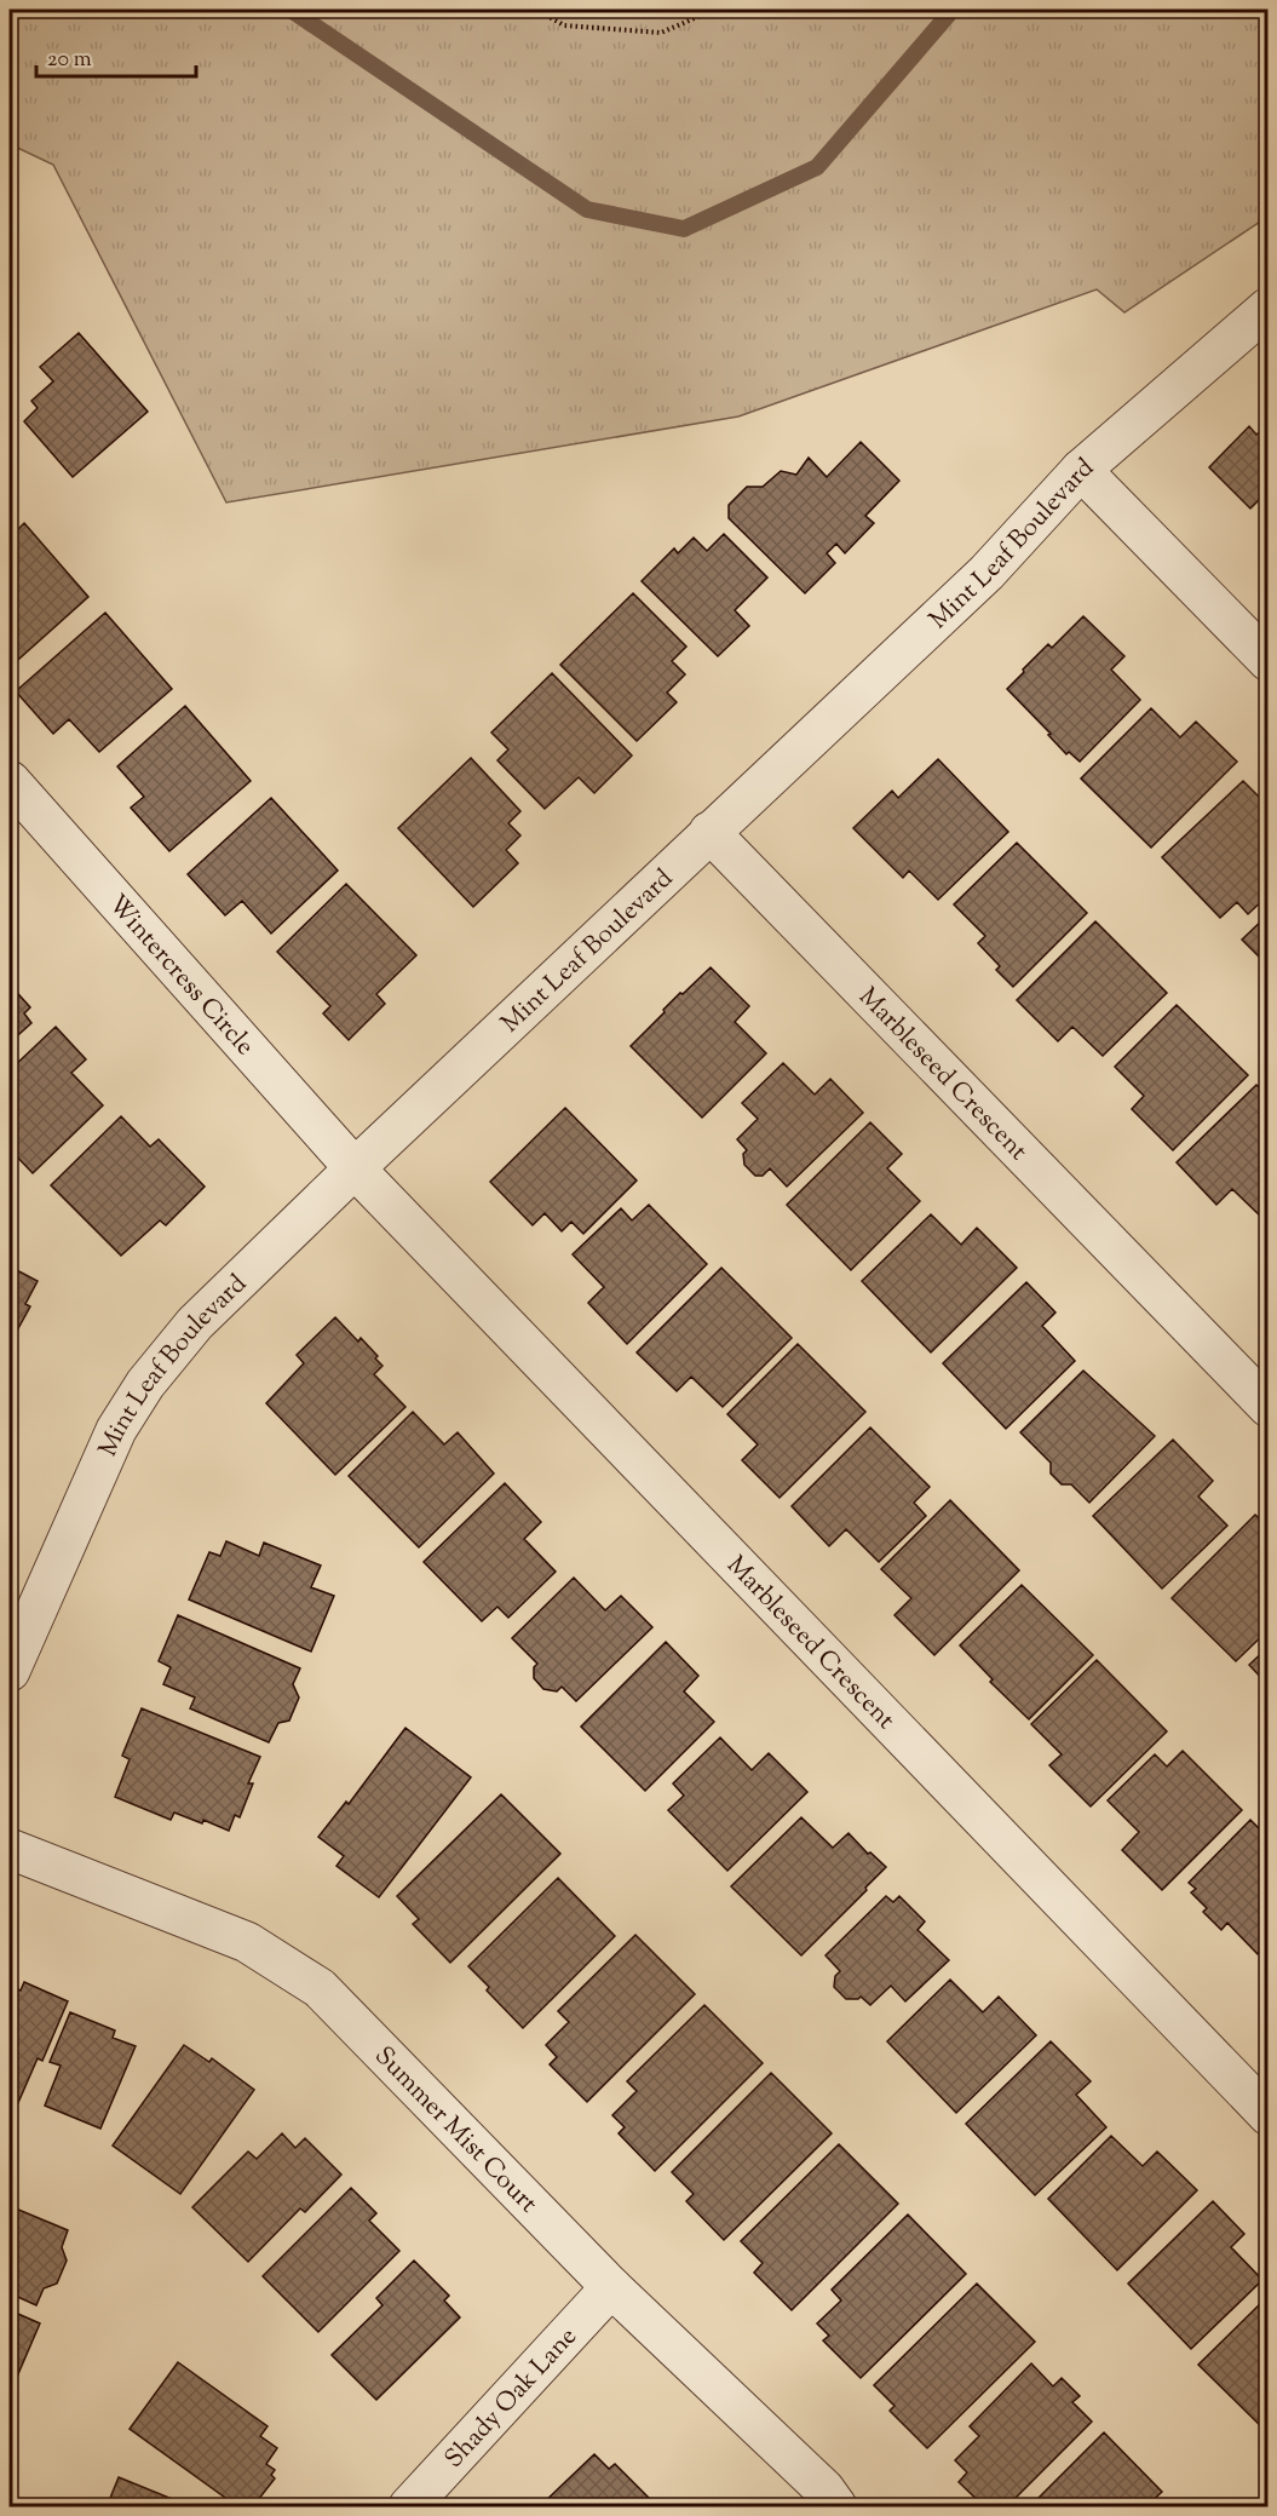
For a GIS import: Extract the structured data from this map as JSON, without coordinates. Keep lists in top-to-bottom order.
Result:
{
  "streets": {
    "street": [
      "Mint Leaf Boulevard",
      "Wintercress Circle",
      "Marbleseed Crescent",
      "Summer Mist Court",
      "Shady Oak Lane"
    ]
  },
  "crossings": [
    ["Mint Leaf Boulevard", "Wintercress Circle"],
    ["Mint Leaf Boulevard", "Marbleseed Crescent"],
    ["Wintercress Circle", "Marbleseed Crescent"],
    ["Summer Mist Court", "Shady Oak Lane"]
  ],
  "scale_bar": "20 m"
}
